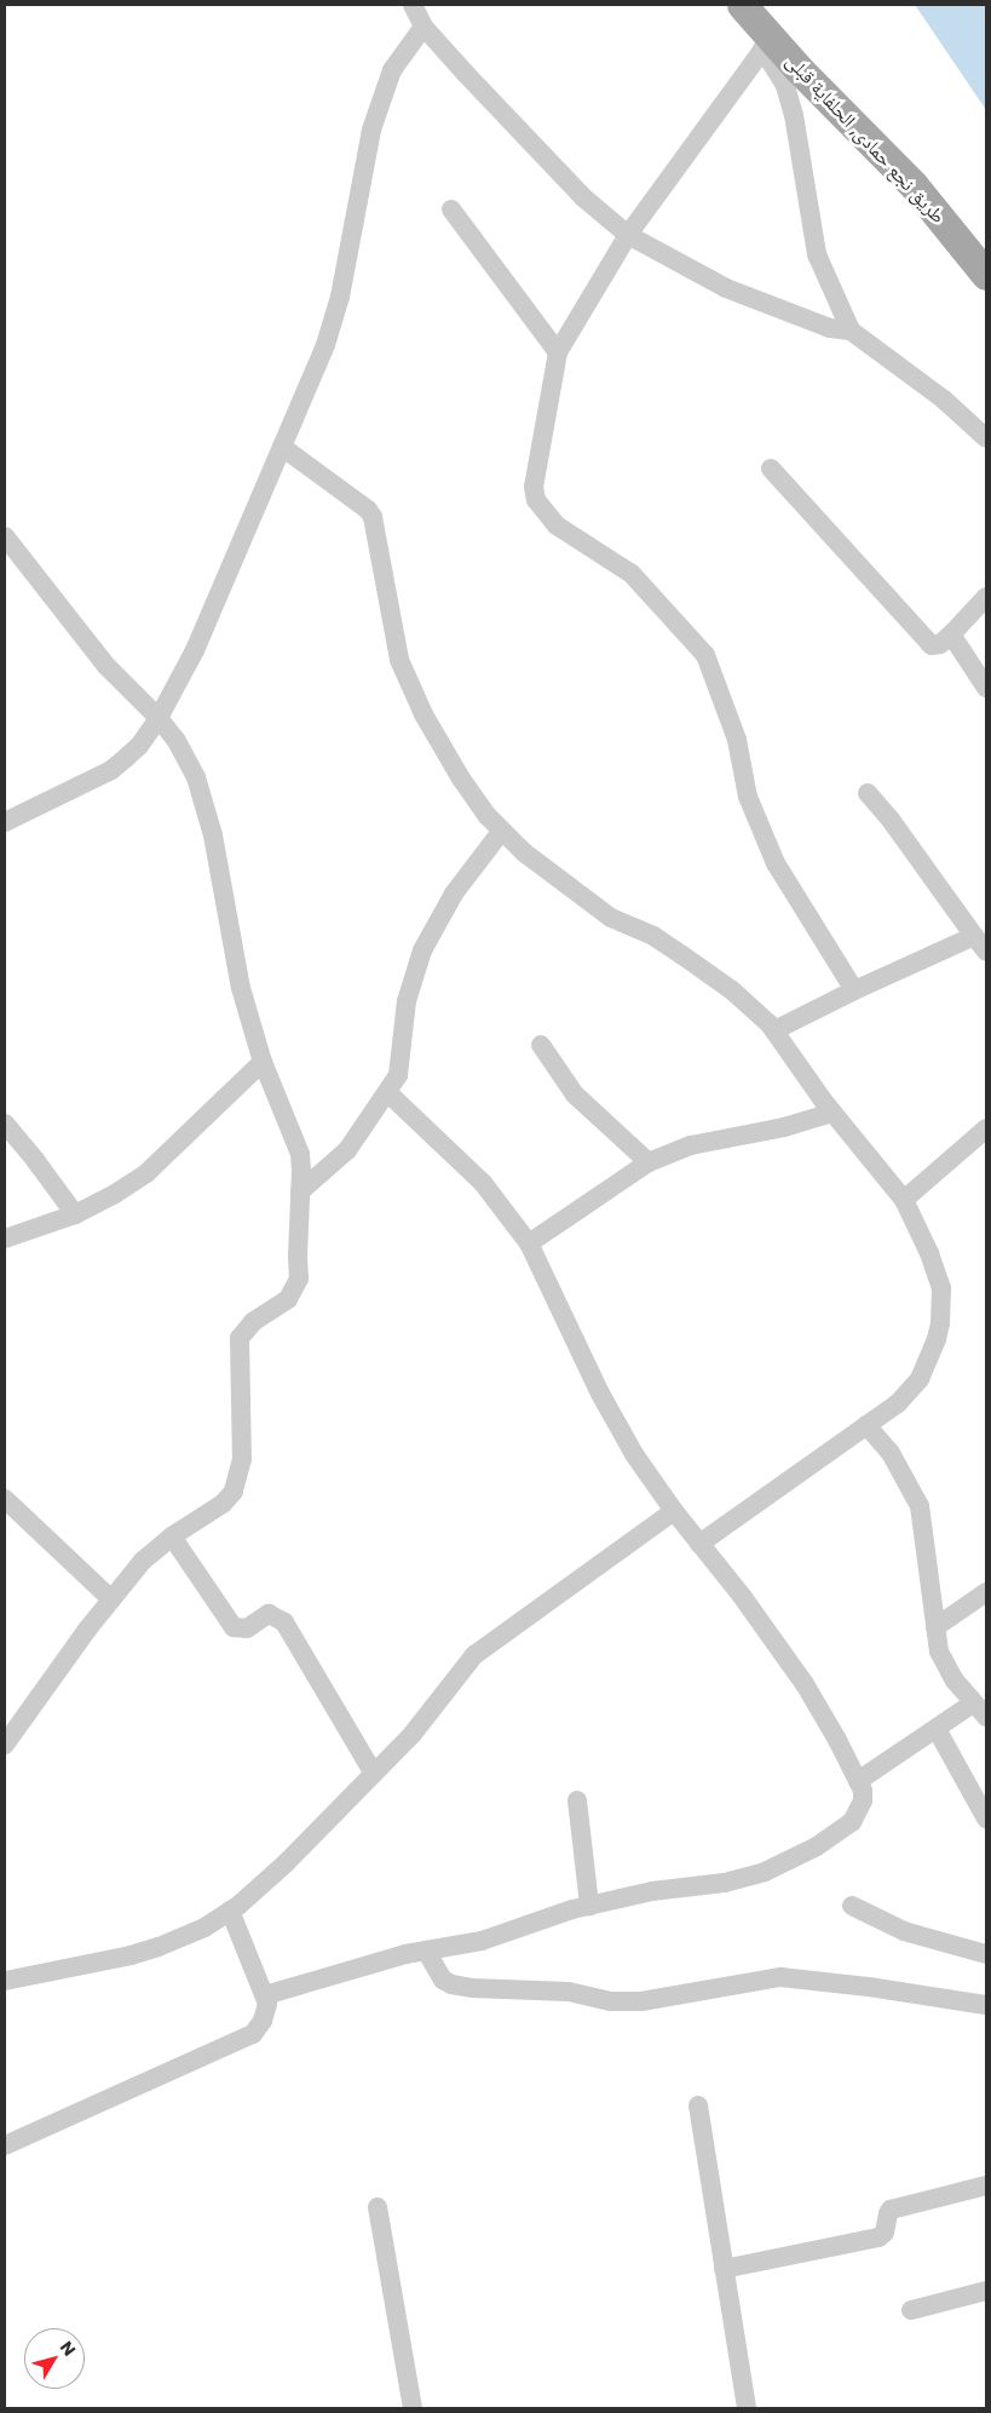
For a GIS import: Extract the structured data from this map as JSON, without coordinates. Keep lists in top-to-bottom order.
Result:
{
  "streets": {
    "main road": ["طريق نجع حمادى, الحلفاية قبلى"]
  },
  "north": "top right"
}
